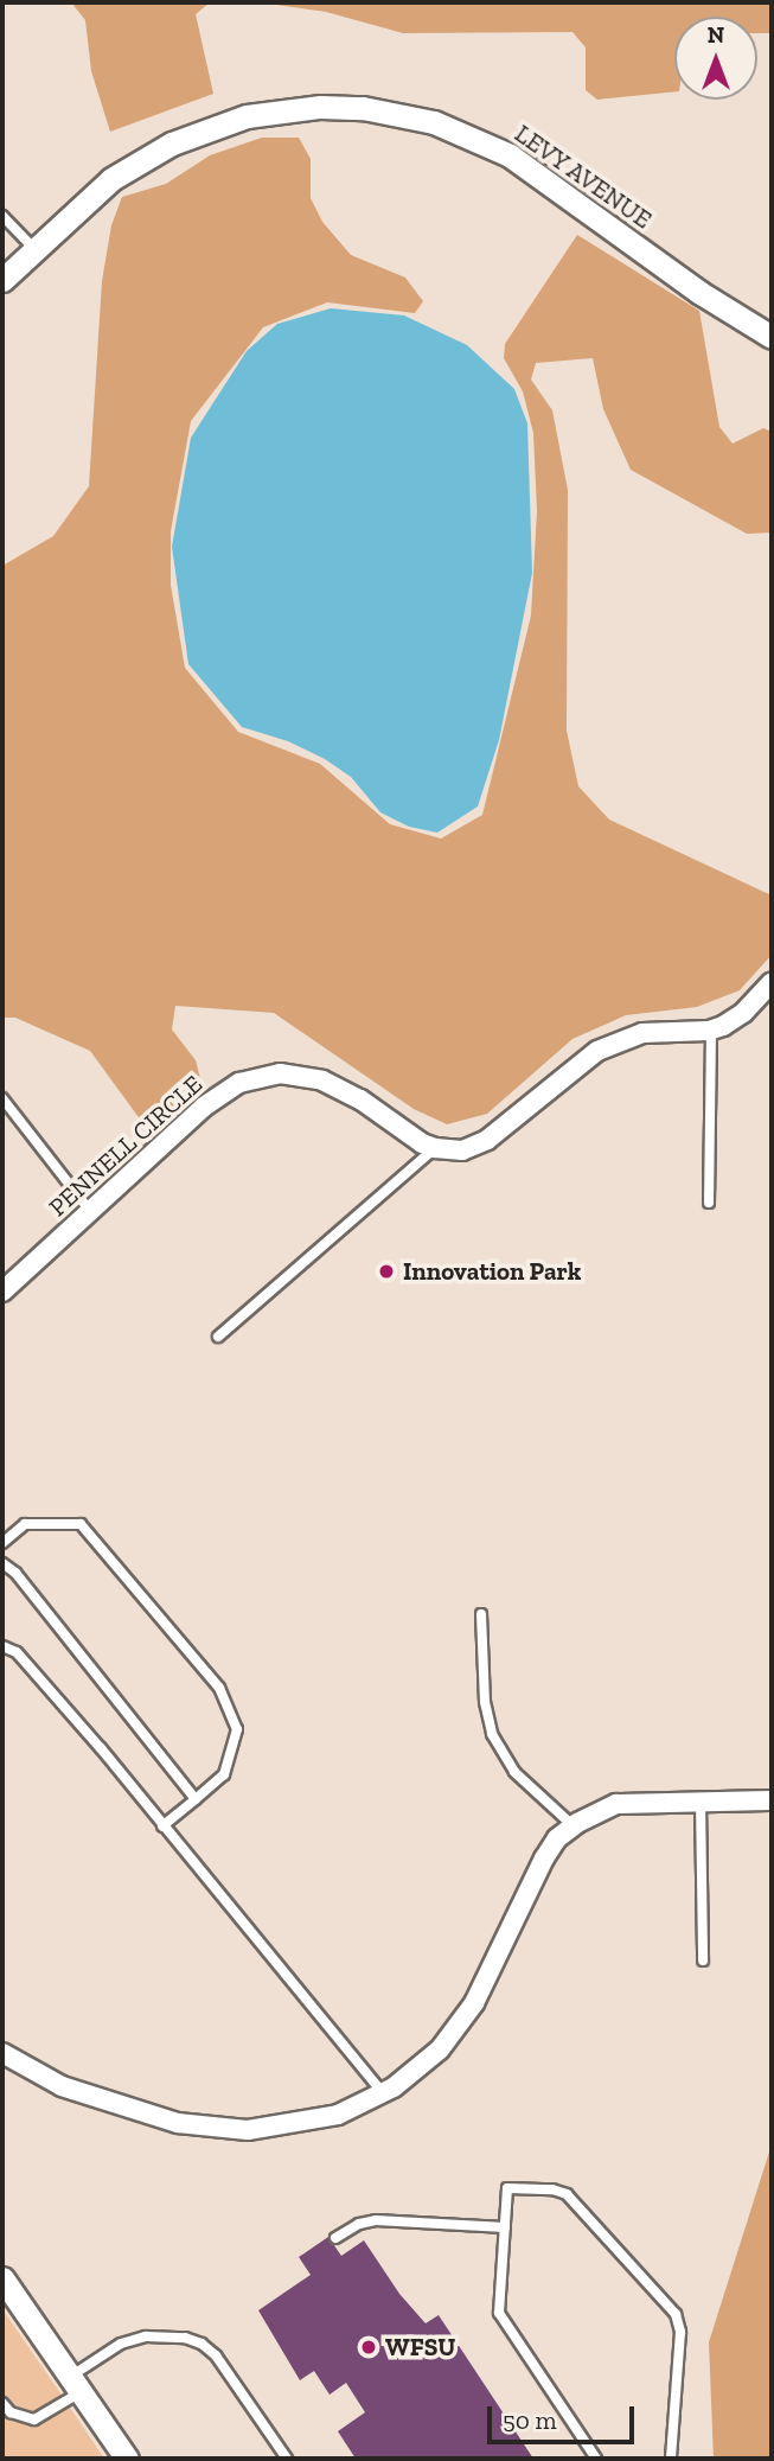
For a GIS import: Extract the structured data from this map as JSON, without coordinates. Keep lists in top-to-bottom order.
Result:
{
  "streets": {
    "street": ["LEVY AVENUE", "PENNELL CIRCLE"]
  },
  "places": ["Innovation Park", "WFSU"],
  "scale_bar": "50 m",
  "north": "top"
}
